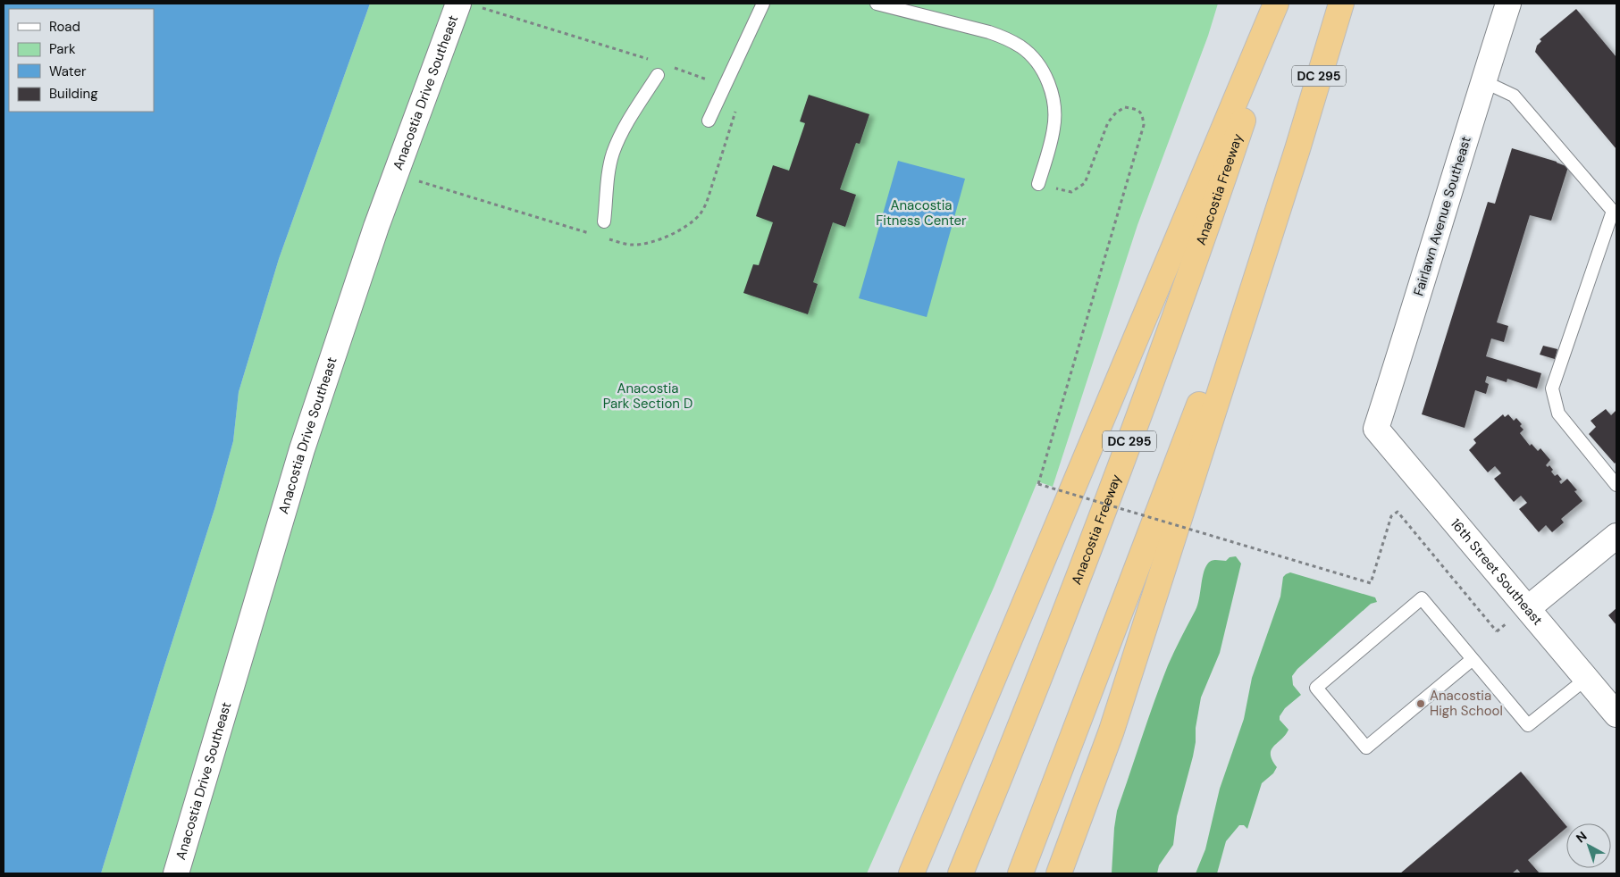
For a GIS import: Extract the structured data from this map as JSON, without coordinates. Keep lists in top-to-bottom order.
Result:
{
  "streets": {
    "highway": ["DC 295", "Anacostia Freeway"],
    "street": ["Anacostia Drive Southeast", "Fairlawn Avenue Southeast", "16th Street Southeast"]
  },
  "crossings": [
    ["Fairlawn Avenue Southeast", "16th Street Southeast"]
  ],
  "parks": ["Anacostia Fitness Center", "Anacostia Park Section D"],
  "places": ["Anacostia High School"],
  "legend": [
    "Road",
    "Park",
    "Water",
    "Building"
  ],
  "north": "top left"
}
